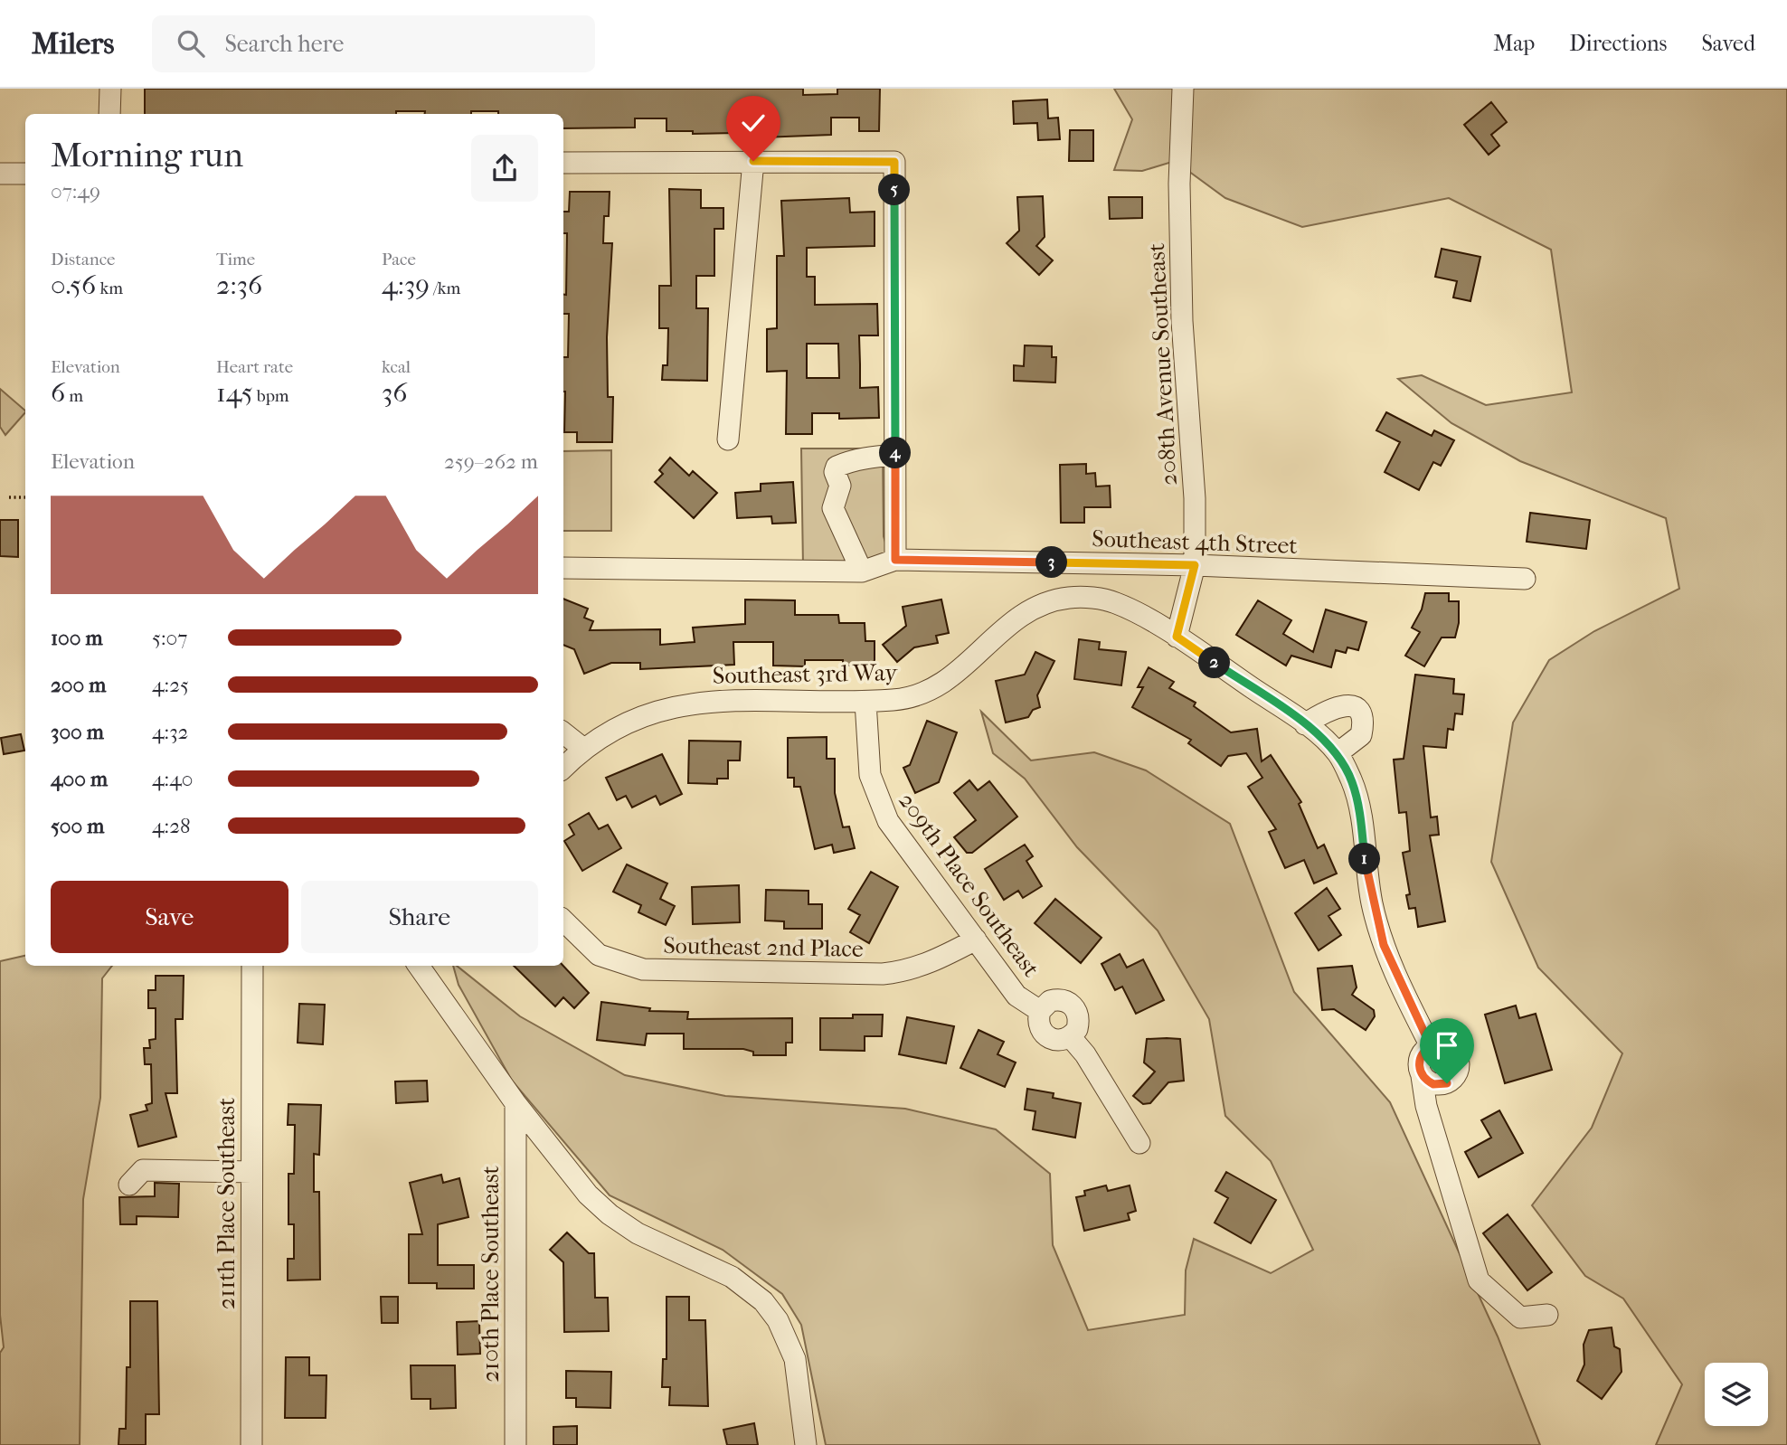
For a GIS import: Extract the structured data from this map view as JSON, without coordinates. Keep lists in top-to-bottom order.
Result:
{
  "streets": {
    "street": [
      "208th Avenue Southeast",
      "Southeast 4th Street",
      "Southeast 3rd Way",
      "209th Place Southeast",
      "Southeast 2nd Place",
      "211th Place Southeast",
      "210th Place Southeast"
    ]
  },
  "crossings": [
    ["208th Avenue Southeast", "Southeast 4th Street"],
    ["208th Avenue Southeast", "Southeast 3rd Way"],
    ["Southeast 3rd Way", "209th Place Southeast"],
    ["209th Place Southeast", "Southeast 2nd Place"]
  ],
  "page": {
    "header": "Milers",
    "search": "Search here",
    "nav": ["Map", "Directions", "Saved"],
    "heading": ["Morning run", "07:49"],
    "pins": [
      "5",
      "4",
      "3",
      "2",
      "1"
    ],
    "stats": [
      ["Distance", "0.56 km"],
      ["Time", "2:36"],
      ["Pace", "4:39 /km"],
      ["Elevation", "6 m"],
      ["Heart rate", "145 bpm"],
      ["kcal", "36"]
    ],
    "chart": ["Elevation", "259–262 m"],
    "list": [
      {
        "name": "100 m",
        "note": "5:07"
      },
      {
        "name": "200 m",
        "note": "4:25"
      },
      {
        "name": "300 m",
        "note": "4:32"
      },
      {
        "name": "400 m",
        "note": "4:40"
      },
      {
        "name": "500 m",
        "note": "4:28"
      }
    ],
    "buttons": ["Save", "Share"]
  }
}
